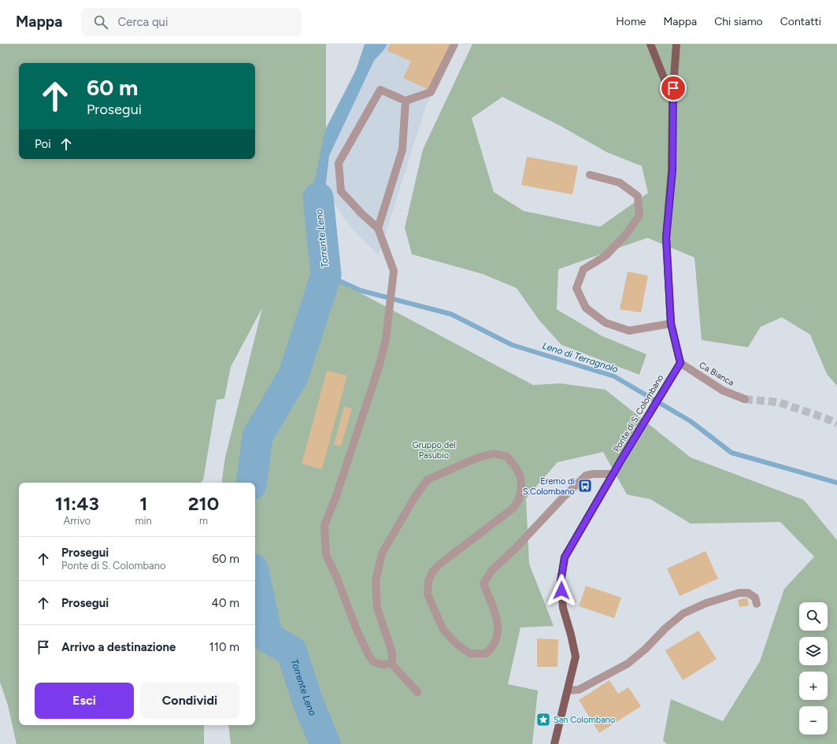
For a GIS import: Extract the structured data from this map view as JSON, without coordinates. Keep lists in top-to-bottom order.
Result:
{
  "streets": {
    "main road": ["Ponte di S. Colombano"],
    "street": ["Ca Bianca"]
  },
  "crossings": [
    ["Ca Bianca", "Ponte di S. Colombano"]
  ],
  "water": ["Torrente Leno", "Leno di Terragnolo"],
  "parks": ["Gruppo del Pasubio"],
  "places": {
    "bus stop": ["Eremo di S.Colombano"],
    "place": ["San Colombano"]
  },
  "page": {
    "header": "Mappa",
    "search": "Cerca qui",
    "nav": [
      "Home",
      "Mappa",
      "Chi siamo",
      "Contatti"
    ],
    "turn": ["60 m", "Prosegui"],
    "then": "Poi",
    "eta": [
      "11:43",
      "Arrivo",
      "1",
      "min",
      "210",
      "m"
    ],
    "list": [
      {
        "name": "Prosegui",
        "note": "Ponte di S. Colombano",
        "value": "60 m"
      },
      {
        "name": "Prosegui",
        "value": "40 m"
      },
      {
        "name": "Arrivo a destinazione",
        "value": "110 m"
      }
    ],
    "map_buttons": ["+", "−"],
    "buttons": ["Esci", "Condividi"]
  }
}
